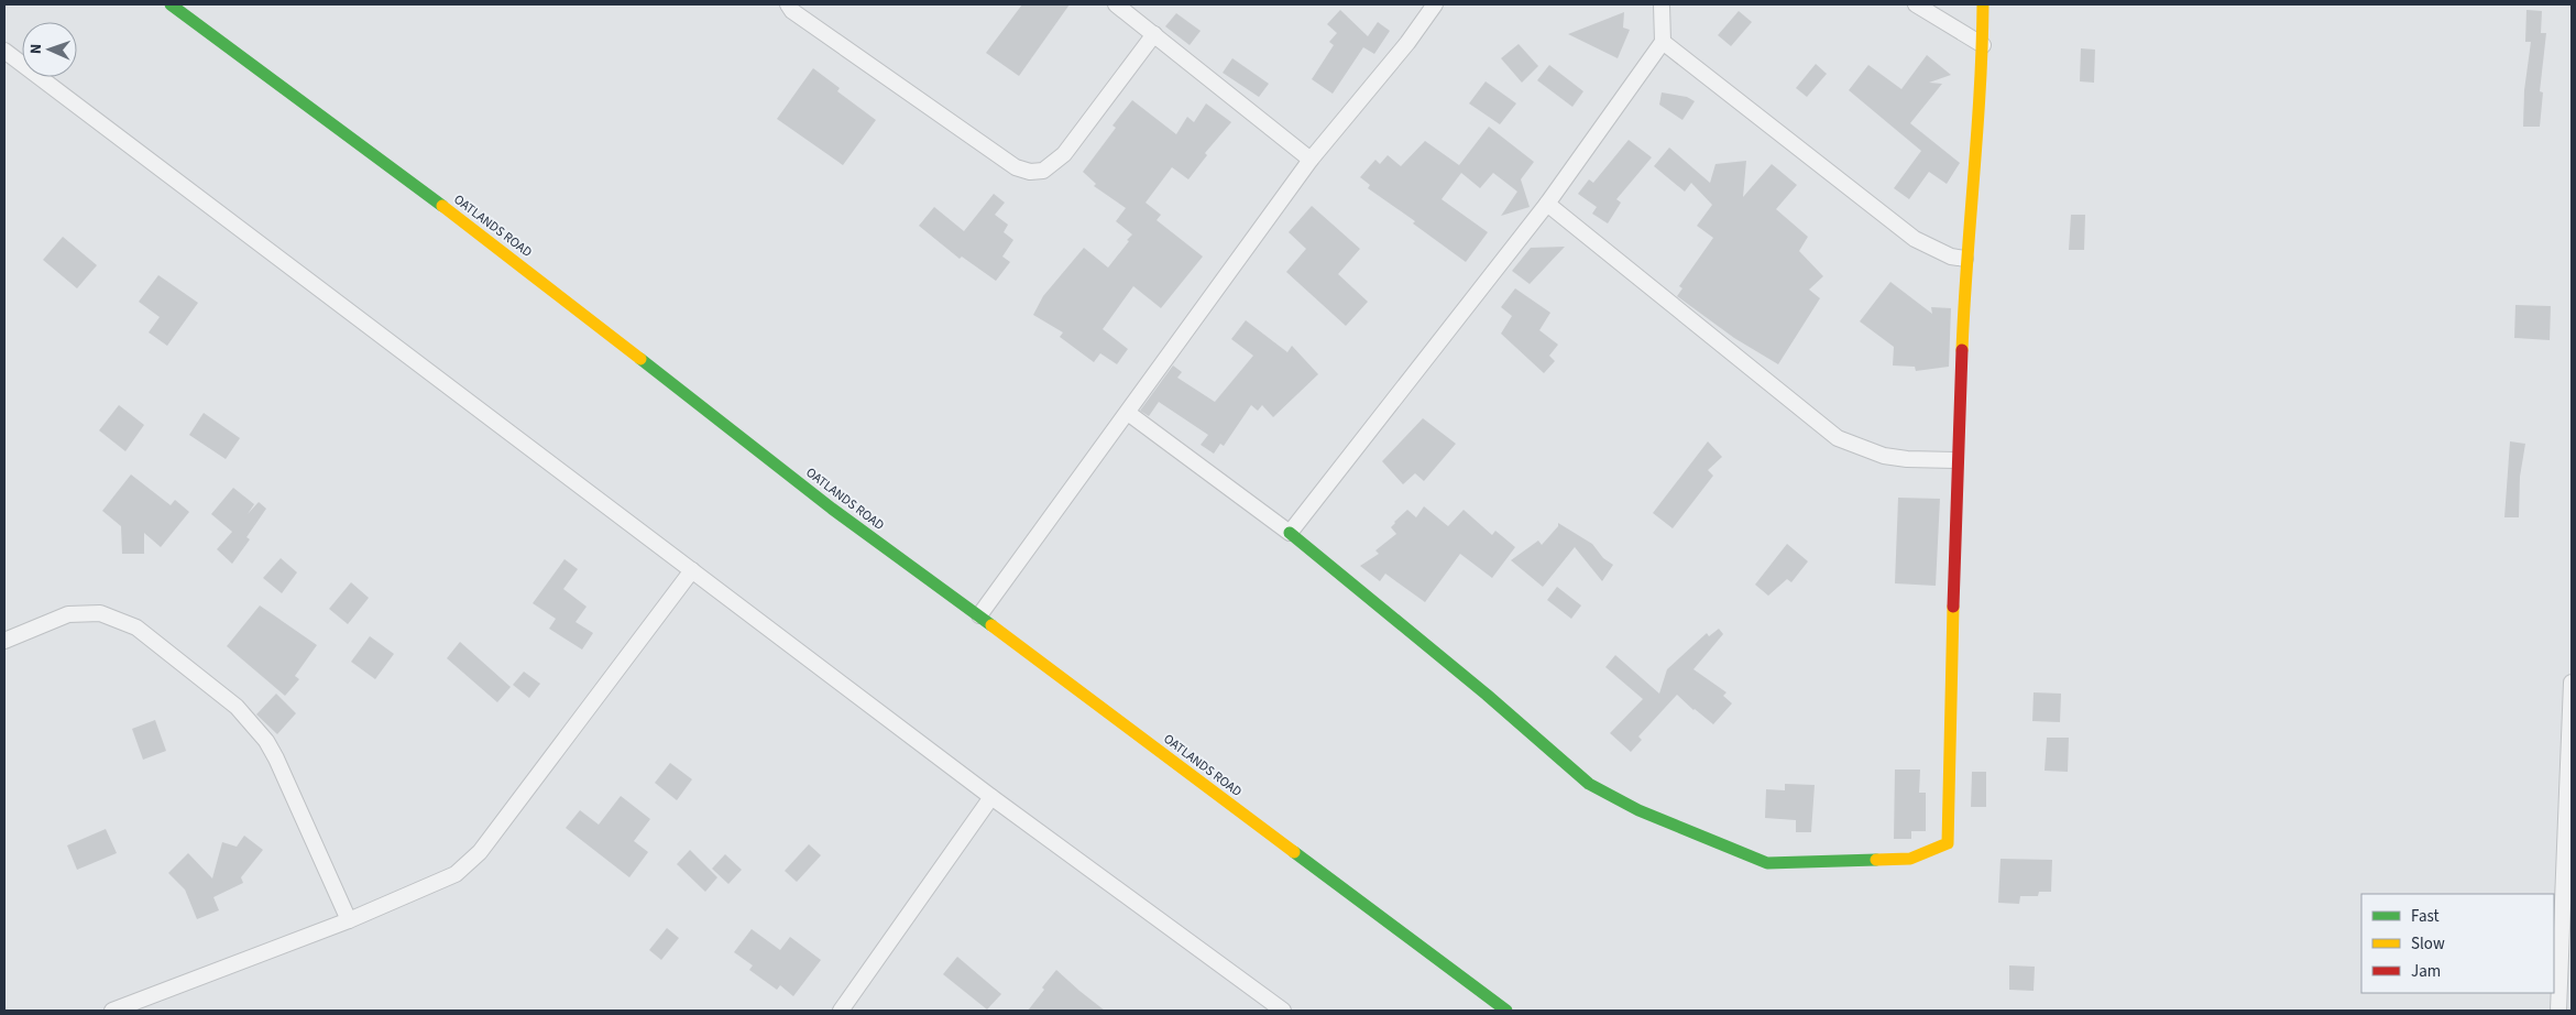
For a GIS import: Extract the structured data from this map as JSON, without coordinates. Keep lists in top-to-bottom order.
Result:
{
  "streets": {
    "street": ["OATLANDS ROAD"]
  },
  "legend": ["Fast", "Slow", "Jam"],
  "north": "left"
}
